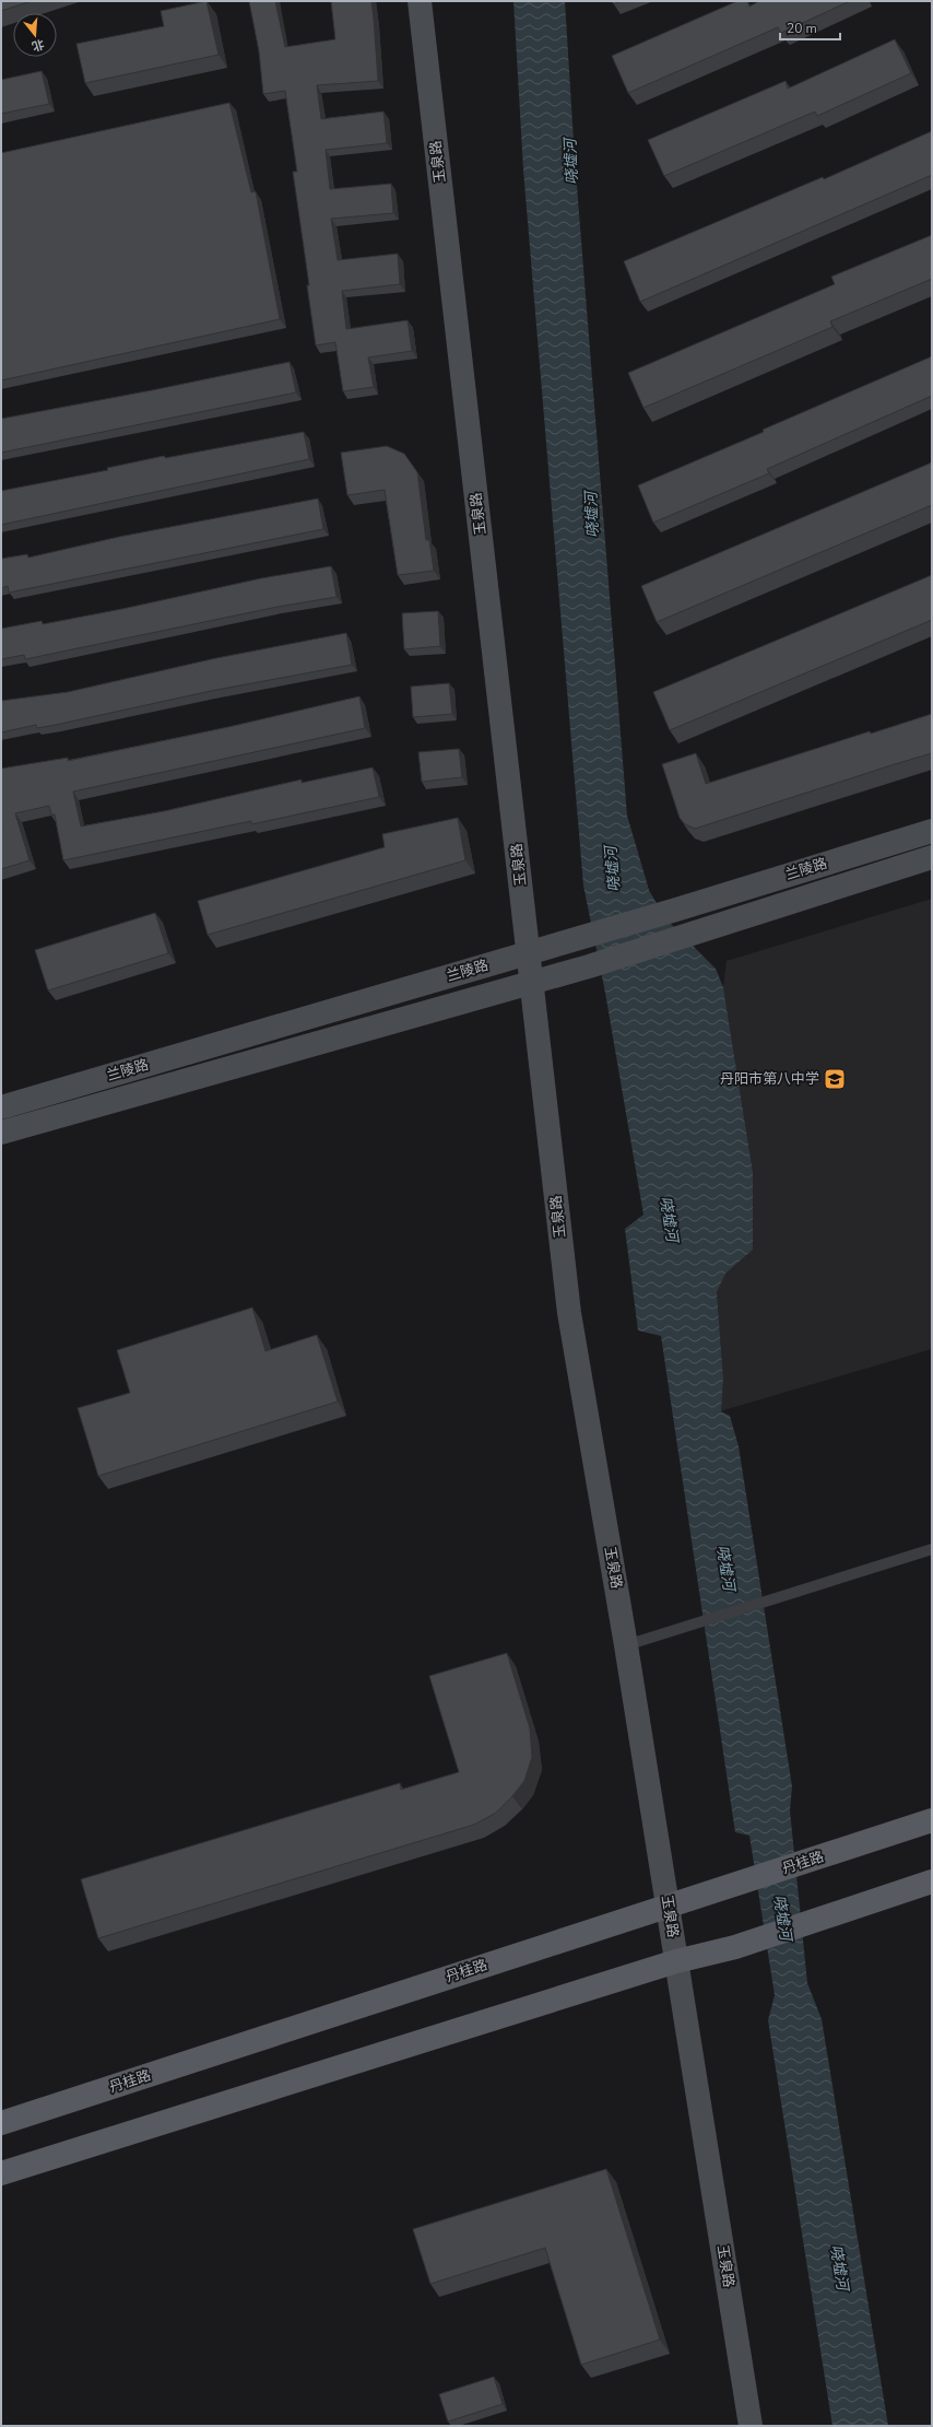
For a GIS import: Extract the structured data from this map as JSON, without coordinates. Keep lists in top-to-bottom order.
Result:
{
  "streets": {
    "main road": ["丹桂路"],
    "street": ["玉泉路", "兰陵路"]
  },
  "crossings": [
    ["玉泉路", "兰陵路"],
    ["玉泉路", "丹桂路"]
  ],
  "water": ["哓墟河"],
  "places": {
    "school or university": ["丹阳市第八中学"]
  },
  "scale_bar": "20 m",
  "north": "bottom"
}
